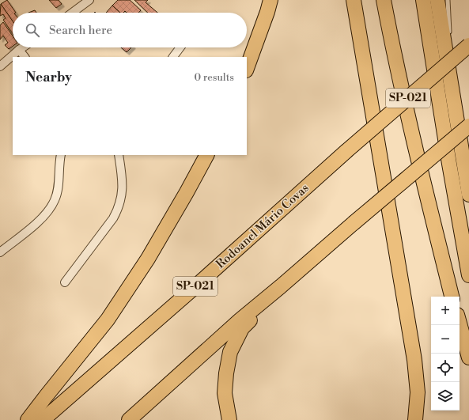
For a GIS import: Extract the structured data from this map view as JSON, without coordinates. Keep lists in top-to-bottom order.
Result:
{
  "streets": {
    "highway": ["SP-021", "Rodoanel Mário Covas"]
  },
  "page": {
    "search": "Search here",
    "heading": ["Nearby", "0 results"],
    "map_buttons": ["+", "−"]
  }
}
